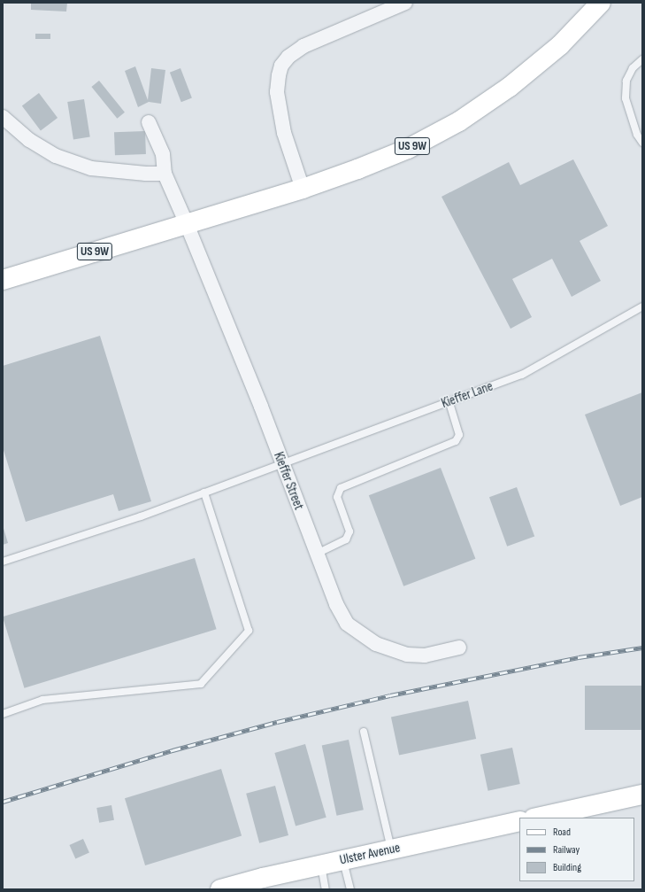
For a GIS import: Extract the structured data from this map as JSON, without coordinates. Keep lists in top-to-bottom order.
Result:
{
  "streets": {
    "main road": ["US 9W", "Ulster Avenue"],
    "street": ["Kieffer Street"],
    "lane": ["Kieffer Lane"]
  },
  "crossings": [
    ["US 9W", "Kieffer Street"],
    ["Kieffer Lane", "Kieffer Street"]
  ],
  "legend": ["Road", "Railway", "Building"]
}
